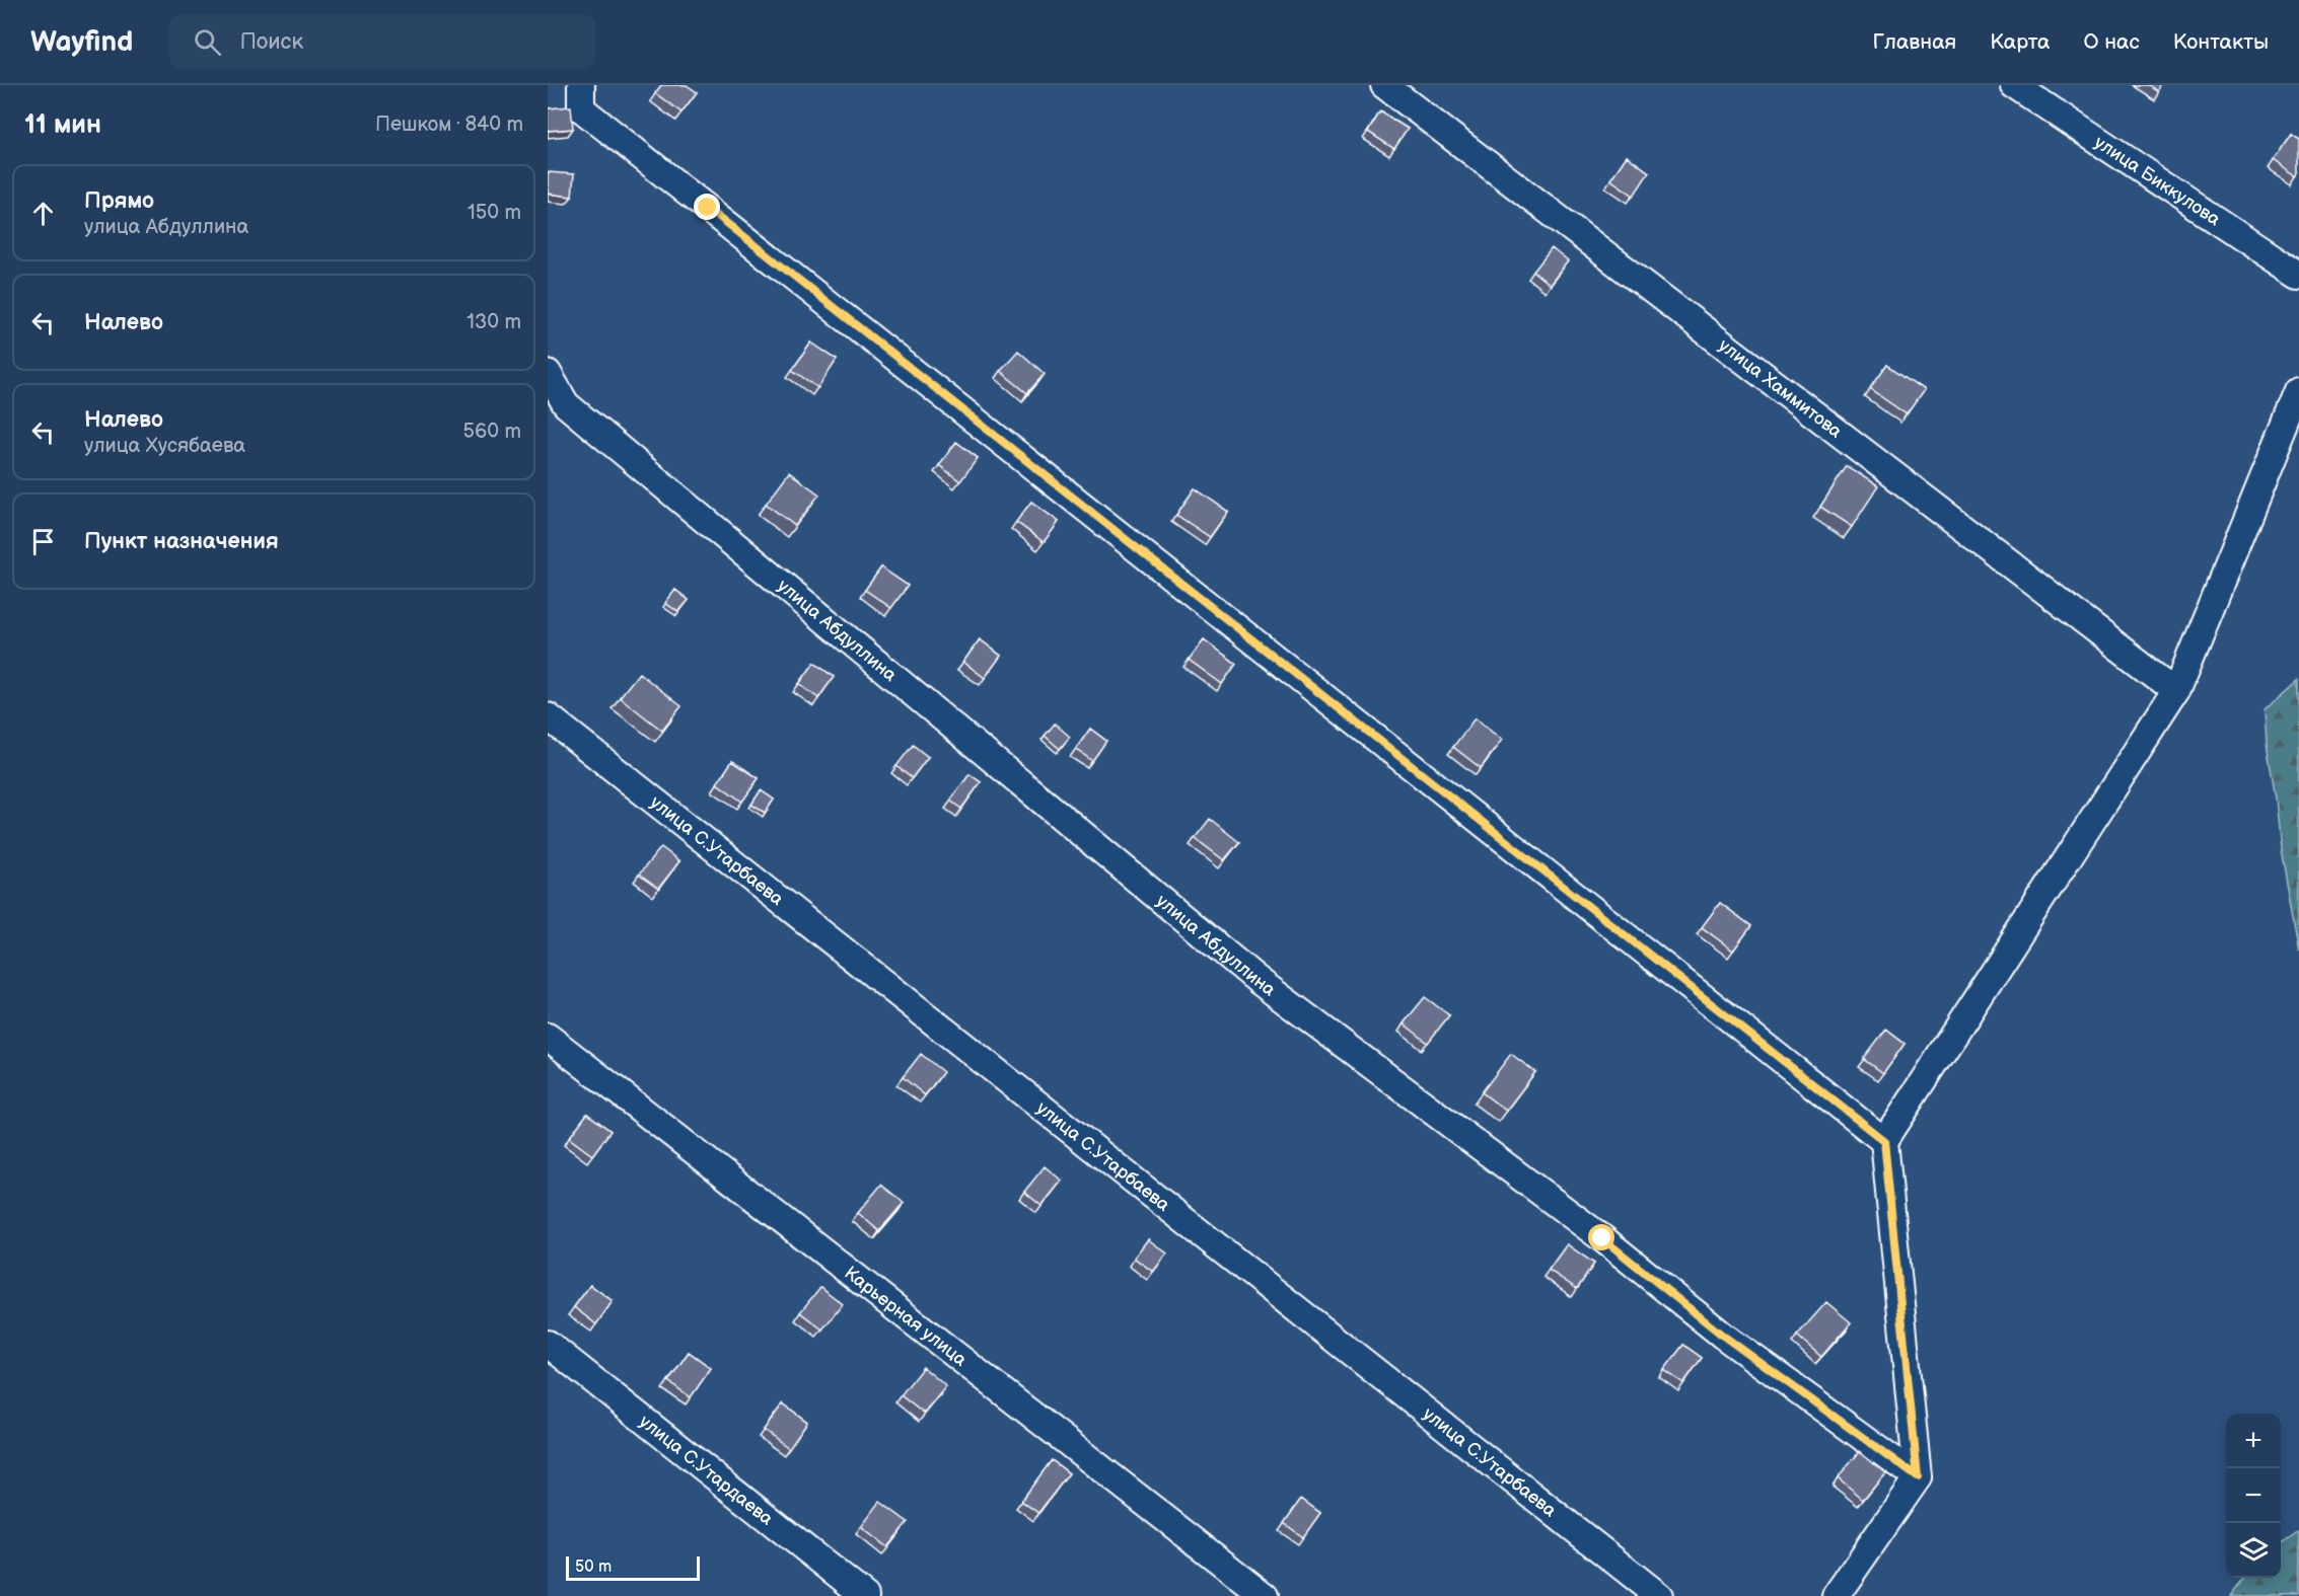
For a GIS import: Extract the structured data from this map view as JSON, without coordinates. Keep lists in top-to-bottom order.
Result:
{
  "streets": {
    "street": [
      "улица Биккулова",
      "улица Хаммитова",
      "улица Абдуллина",
      "улица С.Утарбаева",
      "Карьерная улица",
      "улица С.Утардаева"
    ]
  },
  "scale_bar": "50 m",
  "page": {
    "header": "Wayfind",
    "search": "Поиск",
    "nav": [
      "Главная",
      "Карта",
      "О нас",
      "Контакты"
    ],
    "heading": ["11 мин", "Пешком · 840 m"],
    "list": [
      ["Прямо", "улица Абдуллина", "150 m"],
      ["Налево", "130 m"],
      ["Налево", "улица Хусябаева", "560 m"],
      "Пункт назначения"
    ],
    "map_buttons": ["+", "−"],
    "scale": "50 m"
  }
}
